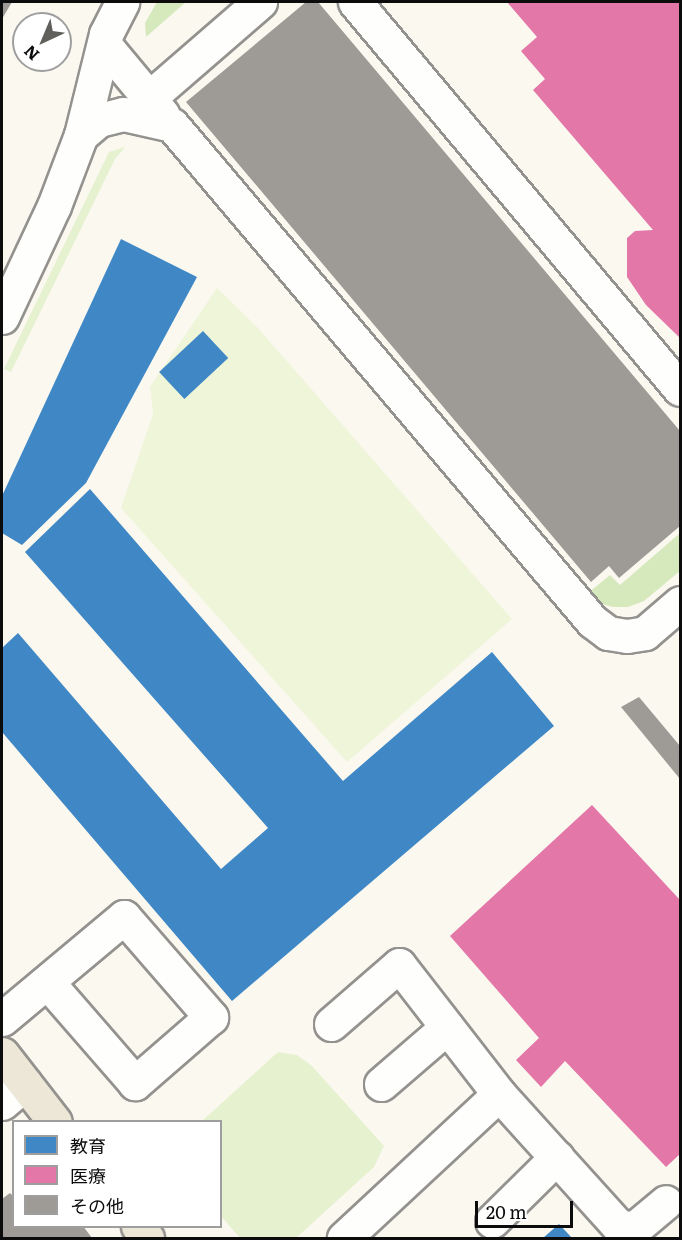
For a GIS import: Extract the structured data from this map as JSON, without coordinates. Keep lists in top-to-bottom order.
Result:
{
  "legend": ["教育", "医療", "その他"],
  "scale_bar": "20 m",
  "north": "bottom left"
}
